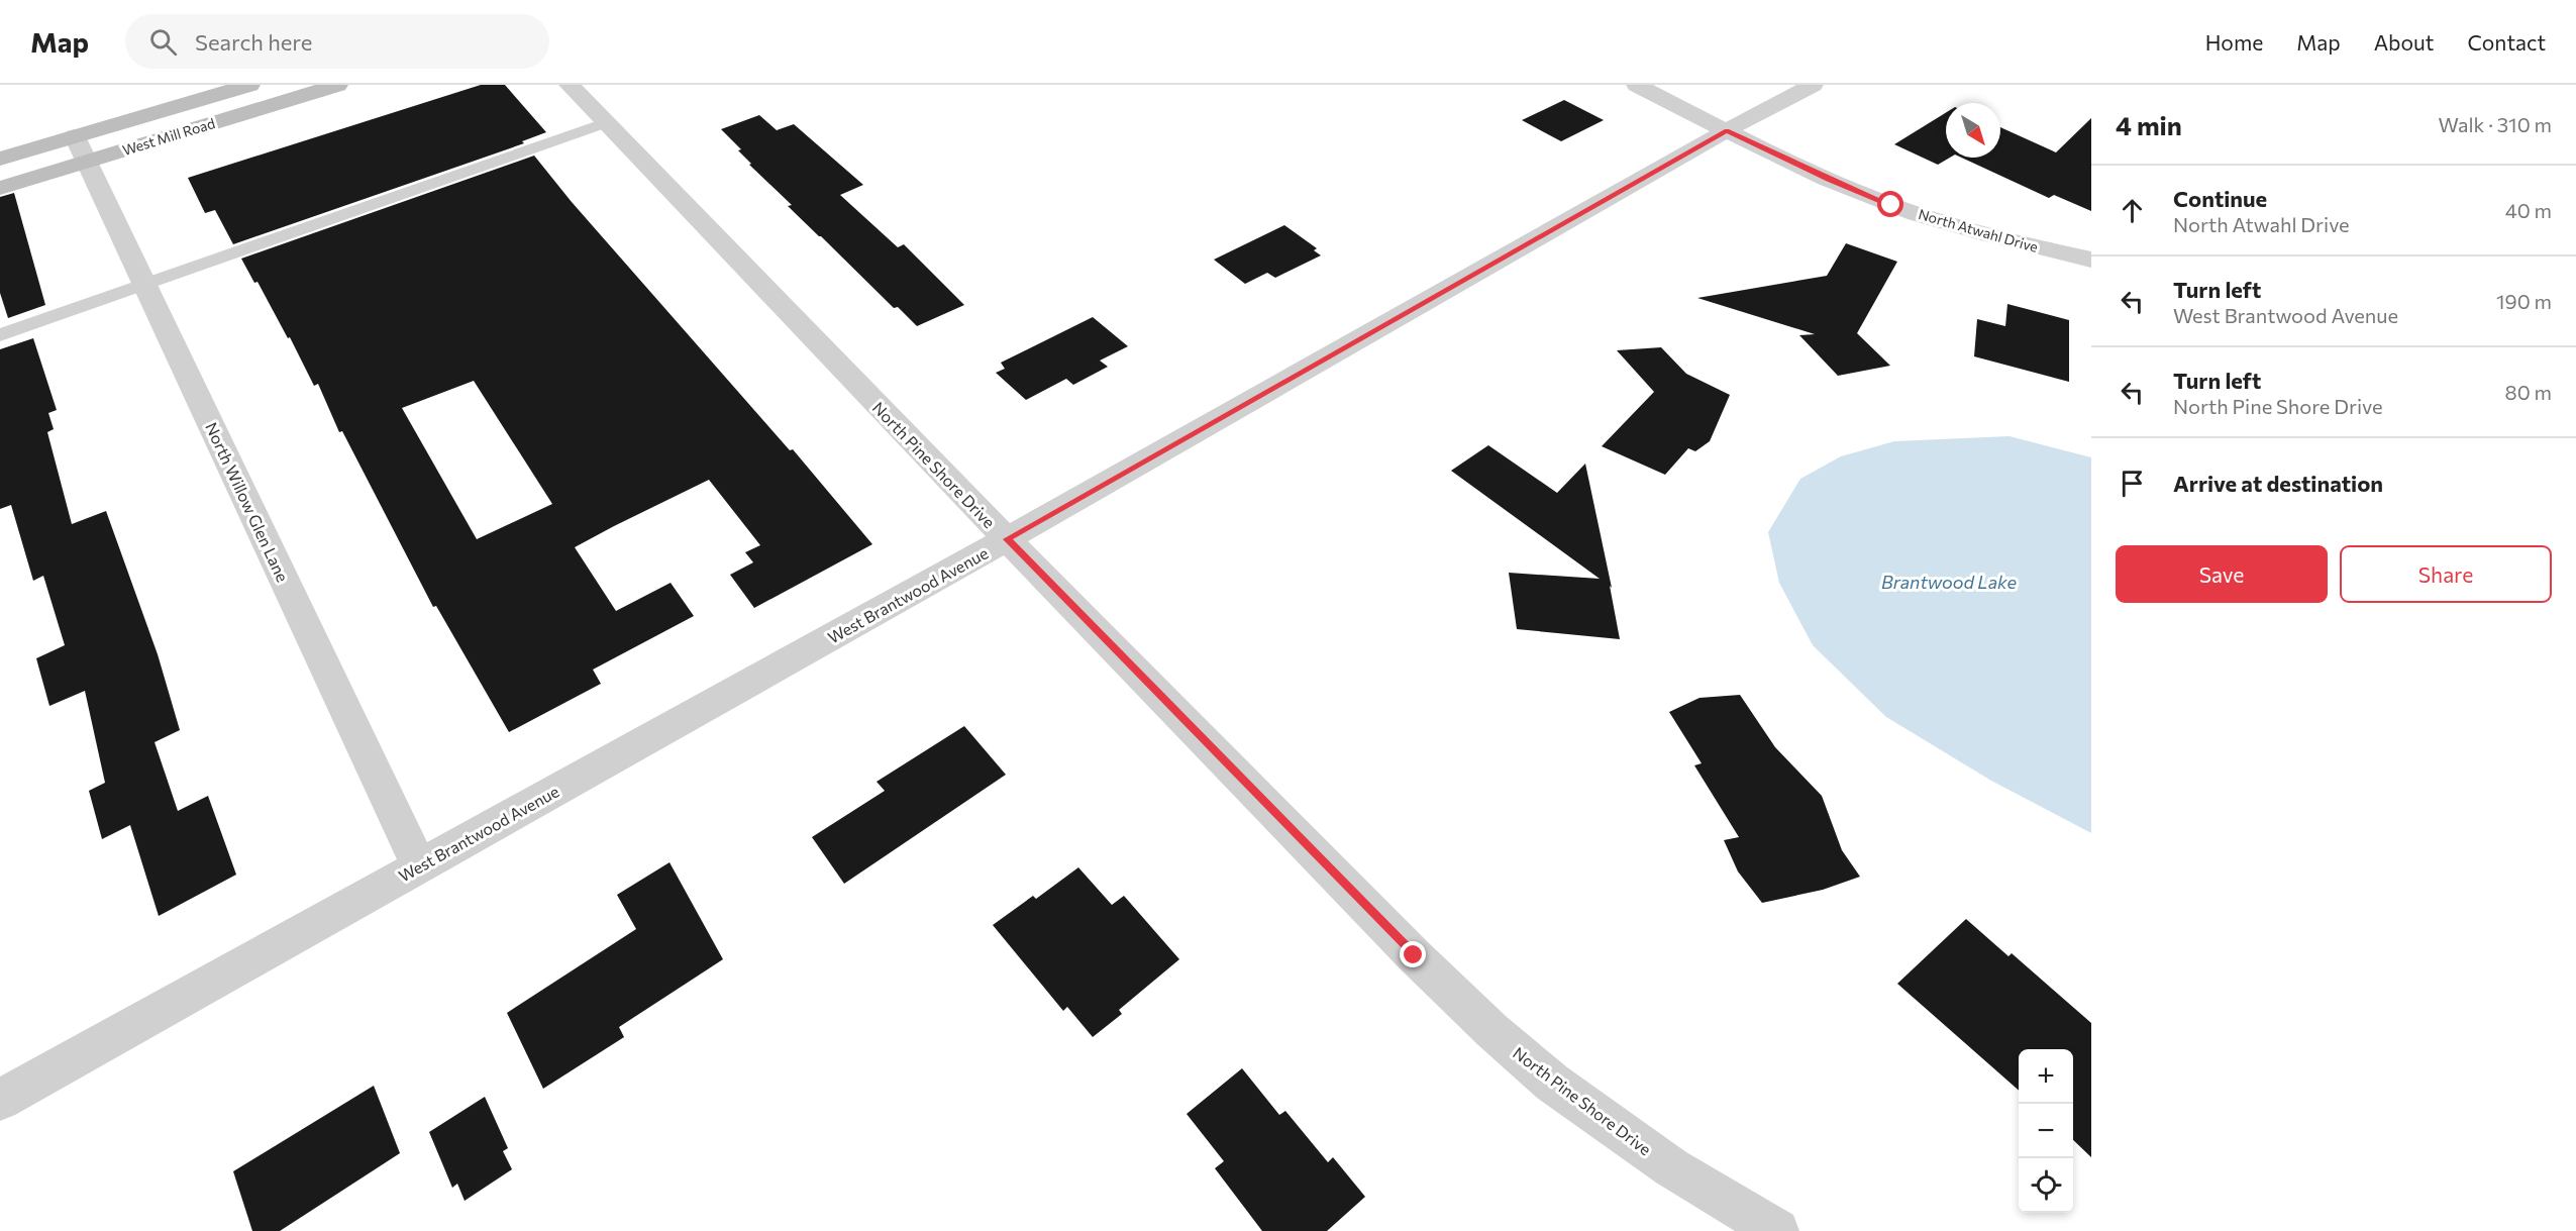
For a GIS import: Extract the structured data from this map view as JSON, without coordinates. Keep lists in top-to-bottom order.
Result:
{
  "streets": {
    "main road": ["West Mill Road"],
    "street": [
      "North Atwahl Drive",
      "North Pine Shore Drive",
      "North Willow Glen Lane",
      "West Brantwood Avenue"
    ]
  },
  "crossings": [
    ["West Mill Road", "North Willow Glen Lane"],
    ["North Atwahl Drive", "West Brantwood Avenue"],
    ["North Pine Shore Drive", "West Brantwood Avenue"],
    ["North Willow Glen Lane", "West Brantwood Avenue"]
  ],
  "water": ["Brantwood Lake"],
  "north": "bottom right",
  "page": {
    "header": "Map",
    "search": "Search here",
    "nav": [
      "Home",
      "Map",
      "About",
      "Contact"
    ],
    "heading": ["4 min", "Walk · 310 m"],
    "list": [
      ["Continue", "North Atwahl Drive", "40 m"],
      ["Turn left", "West Brantwood Avenue", "190 m"],
      ["Turn left", "North Pine Shore Drive", "80 m"],
      "Arrive at destination"
    ],
    "buttons": ["Save", "Share"],
    "map_buttons": ["+", "−"]
  }
}
